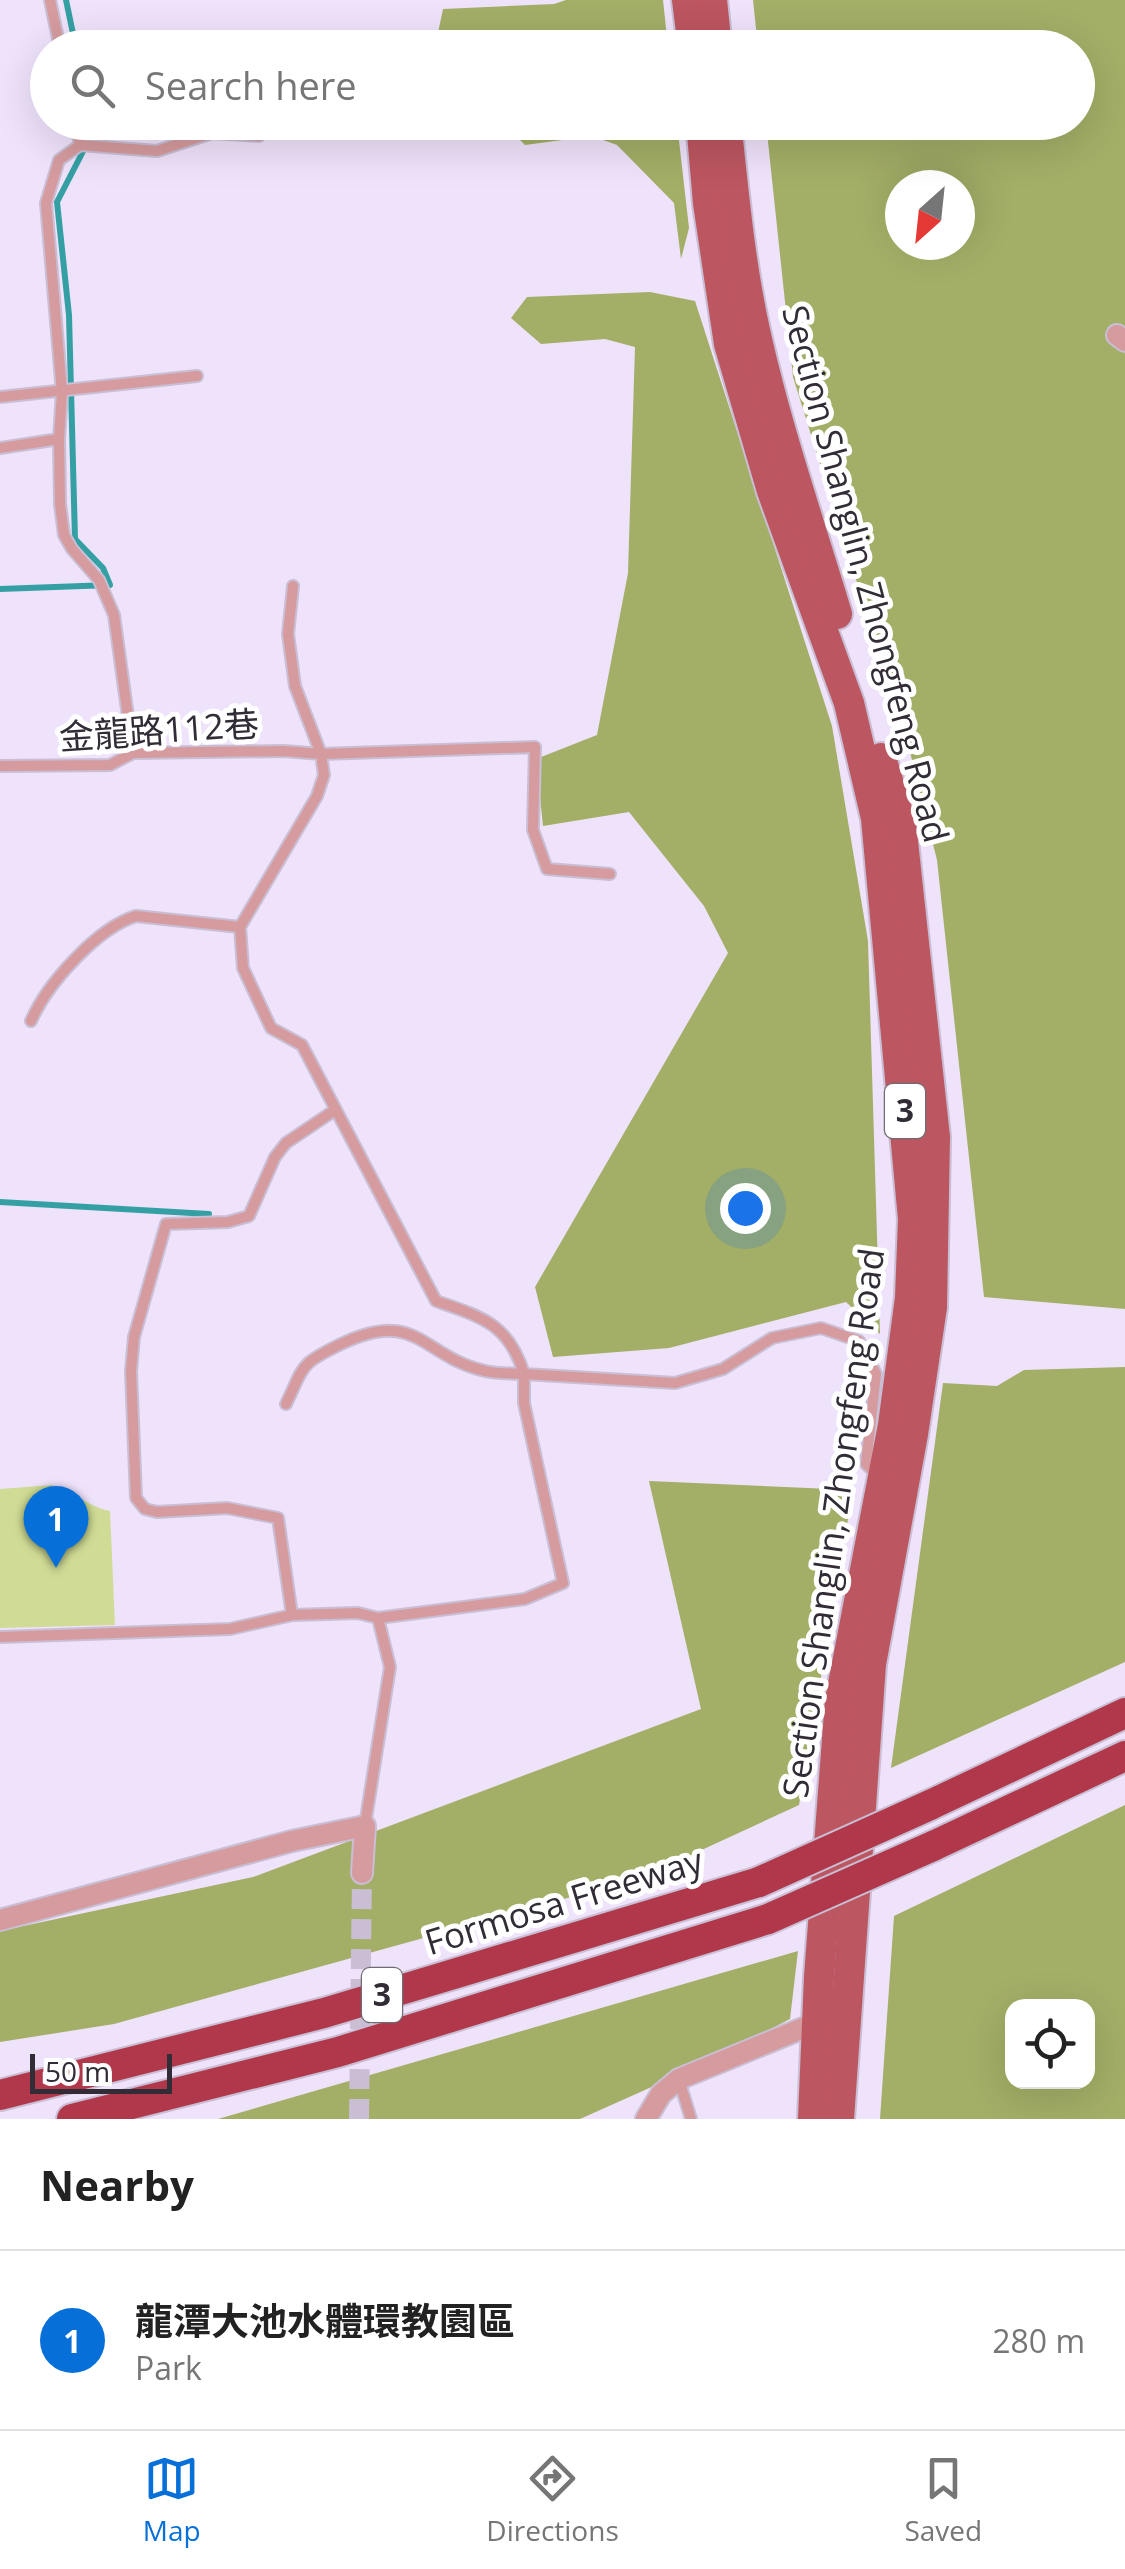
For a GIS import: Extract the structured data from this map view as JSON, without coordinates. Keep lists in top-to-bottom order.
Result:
{
  "streets": {
    "highway": ["3", "Formosa Freeway"],
    "main road": ["Section Shanglin, Zhongfeng Road"],
    "lane": ["金龍路112巷"]
  },
  "scale_bar": "50 m",
  "north": "bottom left",
  "page": {
    "search": "Search here",
    "pins": "1",
    "scale": "50 m",
    "heading": "Nearby",
    "list": [
      {
        "mark": "1",
        "name": "龍潭大池水體環教園區",
        "note": "Park",
        "value": "280 m"
      }
    ],
    "nav": ["Map", "Directions", "Saved"]
  }
}
